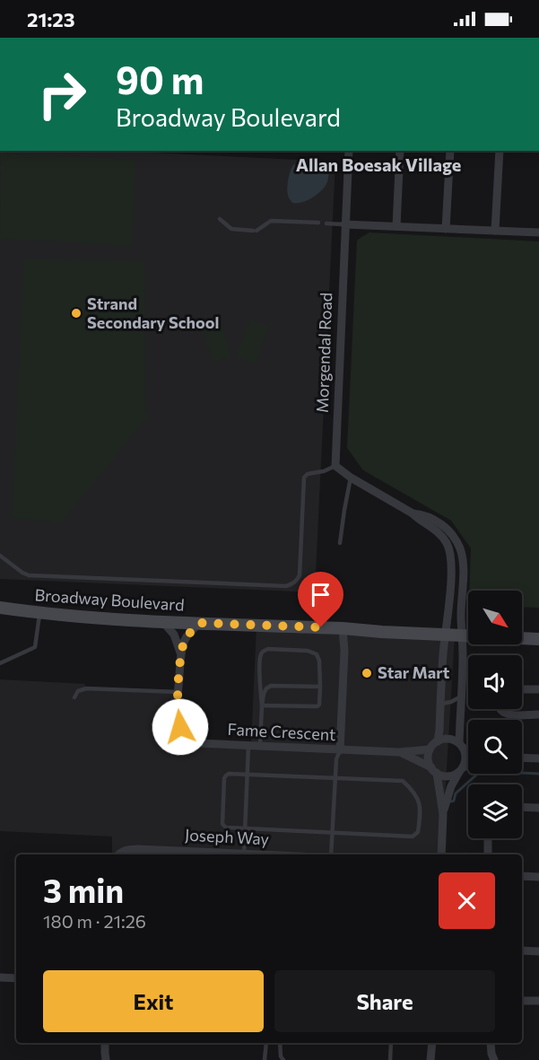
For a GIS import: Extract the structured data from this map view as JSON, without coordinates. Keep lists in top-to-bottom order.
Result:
{
  "streets": {
    "main road": ["Broadway Boulevard"],
    "street": ["Morgendal Road", "Fame Crescent", "Joseph Way"]
  },
  "crossings": [
    ["Broadway Boulevard", "Fame Crescent"]
  ],
  "districts": ["Allan Boesak Village"],
  "places": ["Strand Secondary School", "Star Mart"],
  "north": "bottom right",
  "page": {
    "status": "21:23",
    "turn": ["90 m", "Broadway Boulevard"],
    "heading": ["3 min", "180 m · 21:26"],
    "buttons": ["Exit", "Share"]
  }
}
